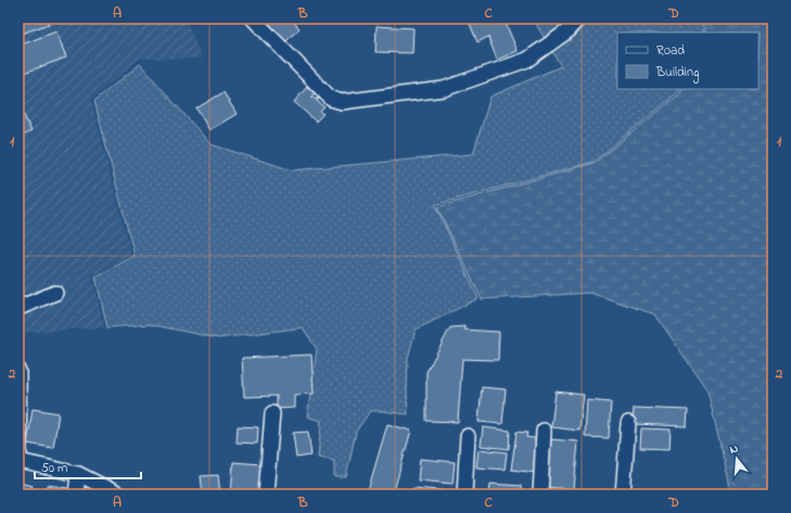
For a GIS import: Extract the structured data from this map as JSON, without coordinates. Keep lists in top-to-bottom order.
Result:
{
  "legend": ["Road", "Building"],
  "scale_bar": "50 m",
  "north": "top",
  "grid": {
    "columns": [
      "A",
      "B",
      "C",
      "D"
    ],
    "rows": ["1", "2"]
  }
}
